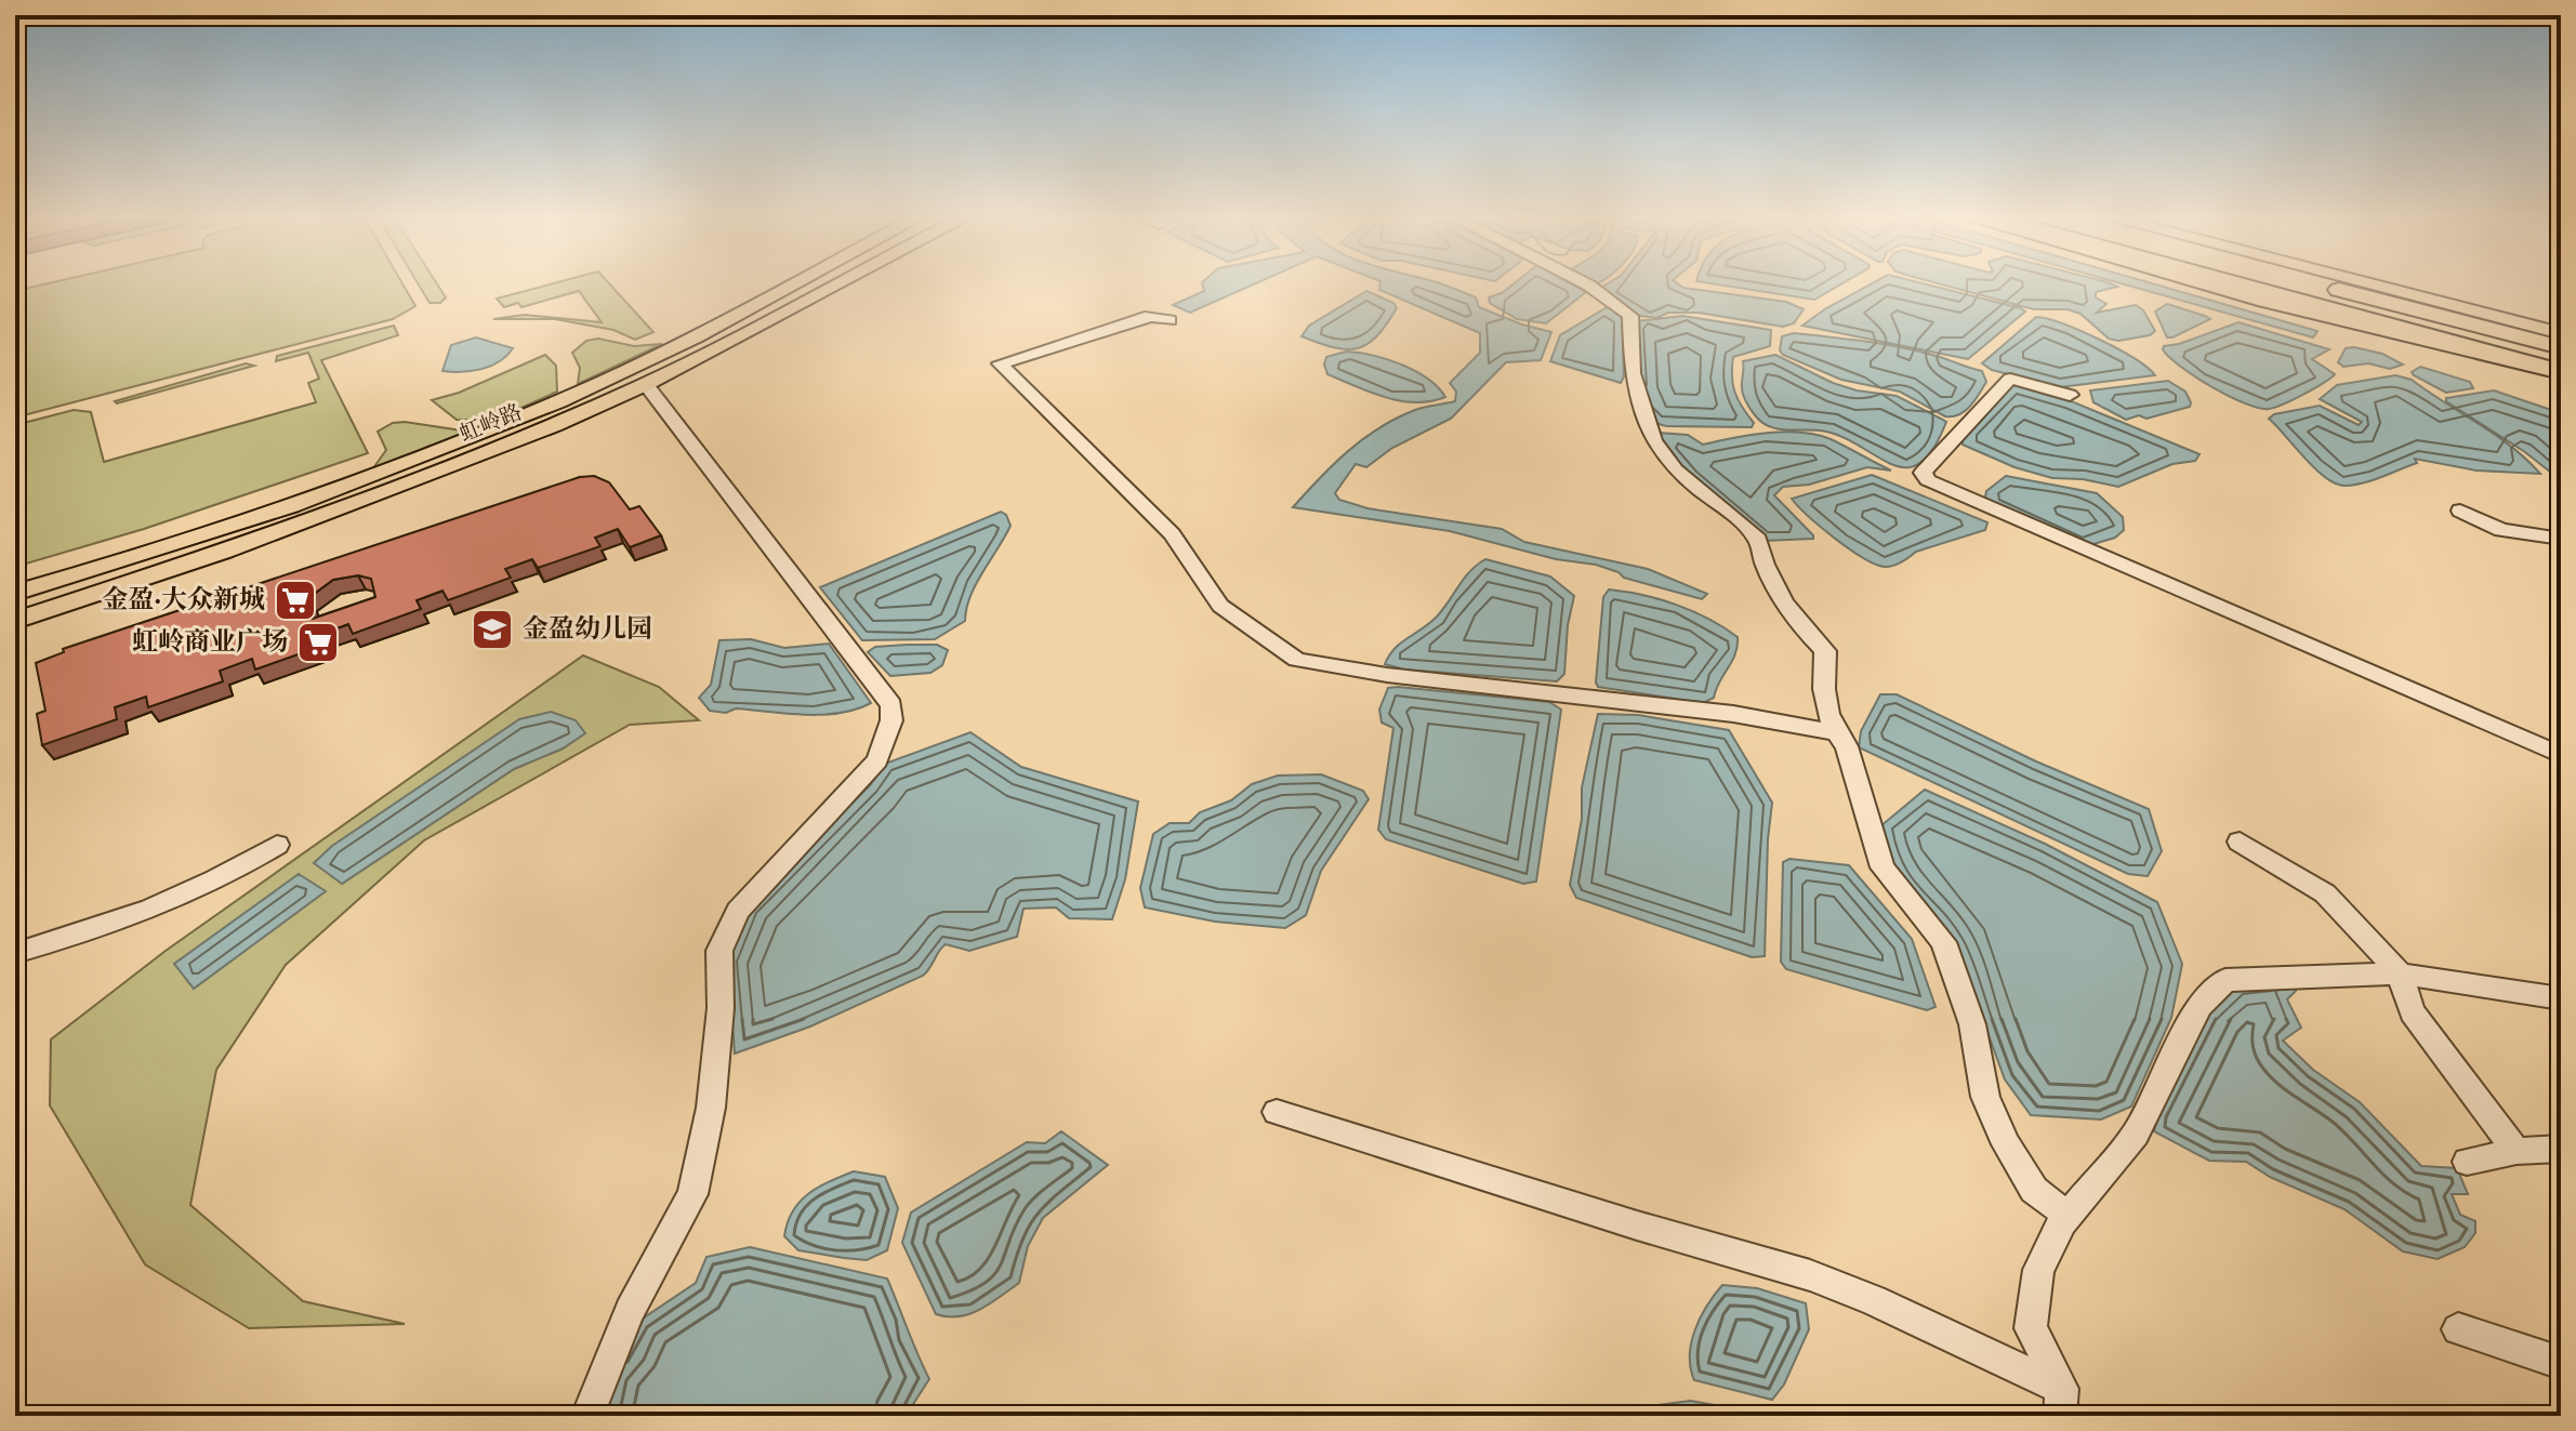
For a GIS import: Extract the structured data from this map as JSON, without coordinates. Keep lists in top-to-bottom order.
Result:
{
  "streets": {
    "main road": ["虹岭路"]
  },
  "places": {
    "supermarket": ["金盈·大众新城", "虹岭商业广场"],
    "school or university": ["金盈幼儿园"]
  }
}
